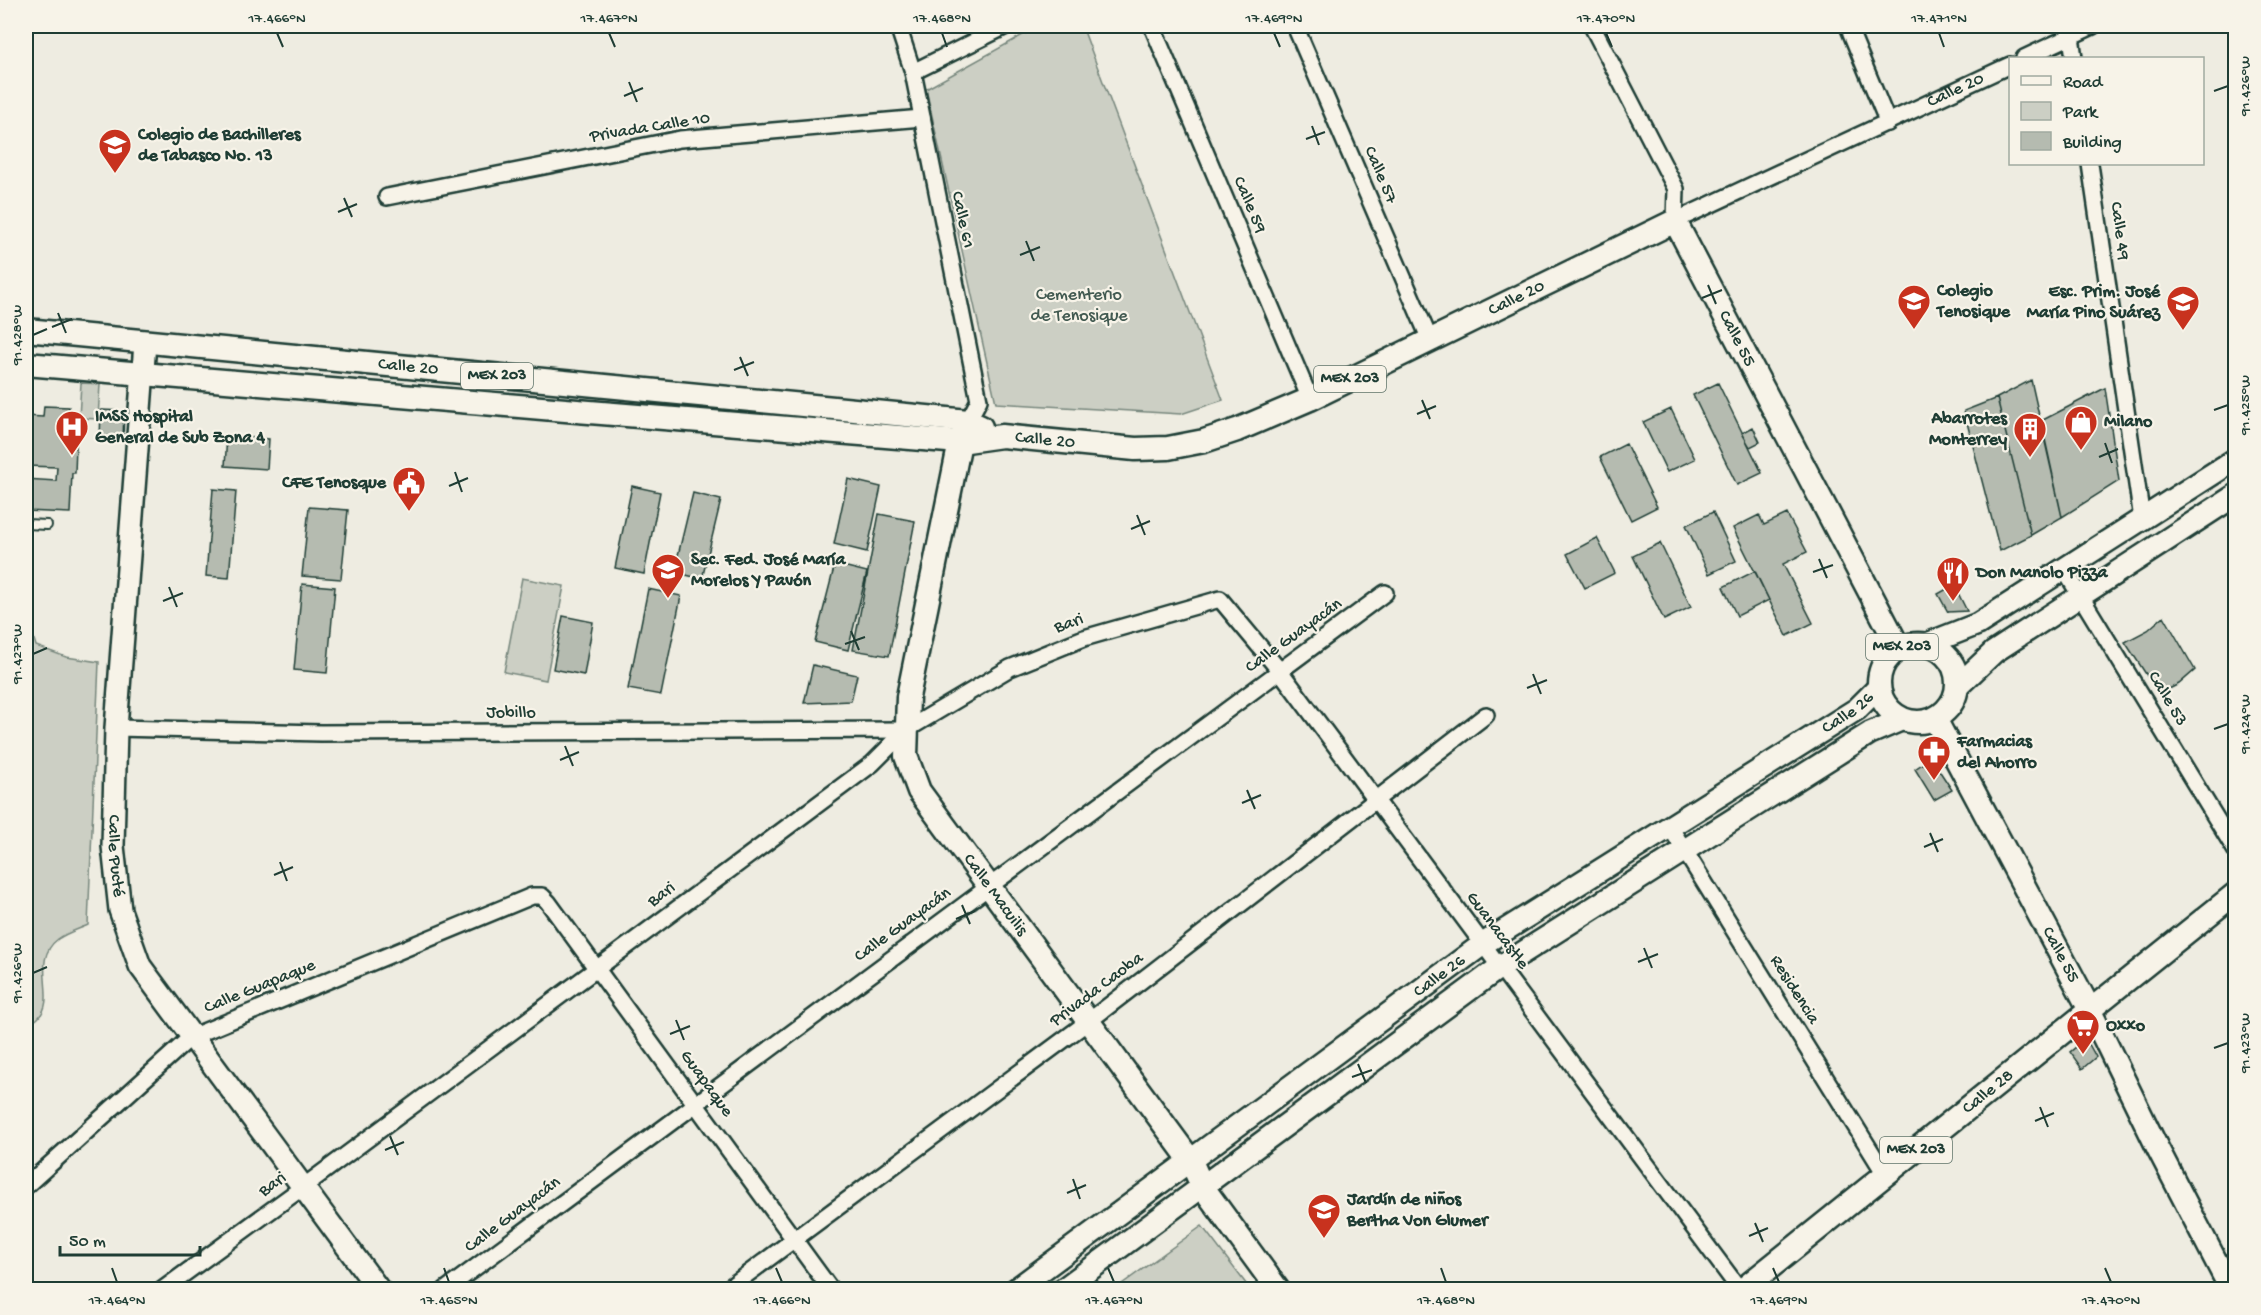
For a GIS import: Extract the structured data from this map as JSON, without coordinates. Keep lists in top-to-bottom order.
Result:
{
  "streets": {
    "main road": [
      "Calle 20",
      "Calle 55",
      "MEX 203",
      "Calle 26",
      "Calle Pucté",
      "Calle Macuilis",
      "Calle 28"
    ],
    "street": [
      "Privada Calle 10",
      "Calle 57",
      "Calle 59",
      "Calle 61",
      "Calle 49",
      "Bari",
      "Calle Guayacán",
      "Calle 53",
      "Jobillo",
      "Guanacastle",
      "Calle Guapaque",
      "Privada Caoba",
      "Residencia",
      "Guapaque"
    ]
  },
  "crossings": [
    ["Calle 20", "Calle 57"],
    ["Calle 20", "Calle 59"],
    ["Calle 20", "Calle 61"],
    ["Calle 20", "Calle 55"],
    ["Calle 20", "Calle Pucté"],
    ["Calle 20", "Calle Macuilis"],
    ["Privada Calle 10", "Calle 61"],
    ["Calle 61", "Calle Macuilis"],
    ["Calle 55", "MEX 203"],
    ["Calle 55", "Calle 26"],
    ["Calle 55", "Calle 28"],
    ["MEX 203", "Calle 26"],
    ["Bari", "Jobillo"],
    ["Bari", "Calle Pucté"],
    ["Bari", "Calle Macuilis"],
    ["Bari", "Guanacastle"],
    ["Bari", "Guapaque"],
    ["Calle Guayacán", "Calle Macuilis"],
    ["Calle Guayacán", "Guanacastle"],
    ["Calle Guayacán", "Guapaque"],
    ["Calle 26", "Calle Macuilis"],
    ["Calle 26", "Guanacastle"],
    ["Calle 26", "Residencia"],
    ["Jobillo", "Calle Pucté"],
    ["Jobillo", "Calle Macuilis"],
    ["Calle Pucté", "Calle Guapaque"],
    ["Calle Macuilis", "Privada Caoba"],
    ["Guanacastle", "Privada Caoba"],
    ["Guanacastle", "Calle 28"],
    ["Calle Guapaque", "Guapaque"],
    ["Privada Caoba", "Guapaque"],
    ["Residencia", "Calle 28"]
  ],
  "parks": ["Cementerio de Tenosique"],
  "places": {
    "school or university": [
      "Colegio de Bachilleres de Tabasco No. 13",
      "Colegio Tenosique",
      "Esc. Prim. José María Pino Suárez",
      "Sec. Fed. José María Morelos Y Pavón",
      "Jardín de niños Bertha Von Glumer"
    ],
    "shop": ["Milano"],
    "hospital": ["IMSS Hospital General de Sub Zona 4"],
    "building": ["Abarrotes Monterrey"],
    "public building": ["CFE Tenosque"],
    "restaurant": ["Don Manolo Pizza"],
    "pharmacy": ["Farmacias del Ahorro"],
    "supermarket": ["Oxxo"]
  },
  "legend": ["Road", "Park", "Building"],
  "scale_bar": "50 m",
  "coordinates": [
    "17.466°N",
    "17.467°N",
    "17.468°N",
    "17.469°N",
    "17.470°N",
    "17.471°N",
    "91.426°W",
    "91.428°W",
    "91.425°W",
    "91.427°W",
    "91.424°W",
    "91.423°W",
    "17.464°N",
    "17.465°N"
  ]
}
